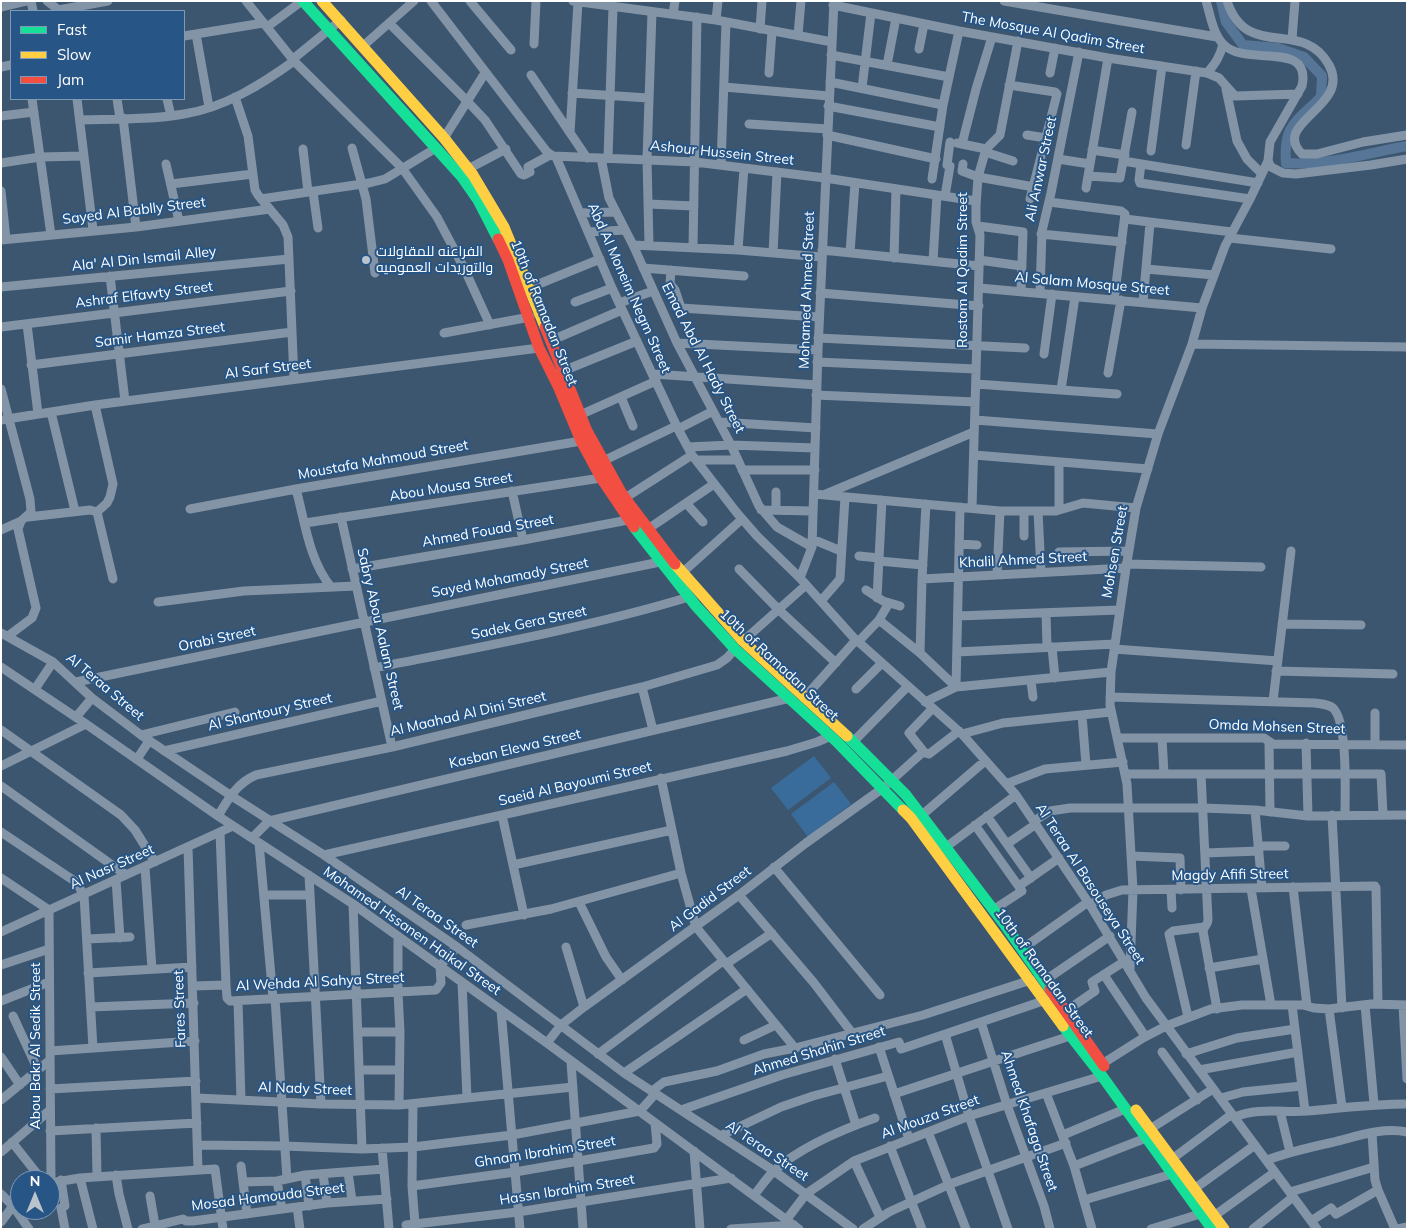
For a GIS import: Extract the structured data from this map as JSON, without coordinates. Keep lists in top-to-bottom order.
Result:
{
  "streets": {
    "main road": ["10th of Ramadan Street"],
    "street": [
      "The Mosque Al Qadim Street",
      "Ashour Hussein Street",
      "Ali Anwar Street",
      "Sayed Al Bablly Street",
      "Ala' Al Din Ismail Alley",
      "Rostom Al Qadim Street",
      "Al Salam Mosque Street",
      "Abd Al Moneim Negm Street",
      "Mohamed Ahmed Street",
      "Ashraf Elfawty Street",
      "Samir Hamza Street",
      "Emad Abd Al Hady Street",
      "Al Sarf Street",
      "Moustafa Mahmoud Street",
      "Abou Mousa Street",
      "Ahmed Fouad Street",
      "Mohsen Street",
      "Khalil Ahmed Street",
      "Sayed Mohamady Street",
      "Sadek Gera Street",
      "Sabry Abou Aalam Street",
      "Orabi Street",
      "Al Teraa Street",
      "Al Shantoury Street",
      "Al Maahad Al Dini Street",
      "Omda Mohsen Street",
      "Kasban Elewa Street",
      "Saeid Al Bayoumi Street",
      "Al Nasr Street",
      "Magdy Afifi Street",
      "Al Teraa Al Basouseya Street",
      "Al Gadid Street",
      "Mohamed Hssanen Haikal Street",
      "Al Wehda Al Sahya Street",
      "Fares Street",
      "Abou Bakr Al Sedik Street",
      "Ahmed Shahin Street",
      "Al Nady Street",
      "Al Mouza Street",
      "Ahmed Khafaga Street",
      "Ghnam Ibrahim Street",
      "Hassn Ibrahim Street",
      "Mosad Hamouda Street"
    ]
  },
  "crossings": [
    ["The Mosque Al Qadim Street", "Ali Anwar Street"],
    ["The Mosque Al Qadim Street", "Rostom Al Qadim Street"],
    ["The Mosque Al Qadim Street", "Mohamed Ahmed Street"],
    ["Ashour Hussein Street", "Rostom Al Qadim Street"],
    ["Ashour Hussein Street", "Abd Al Moneim Negm Street"],
    ["Ashour Hussein Street", "Mohamed Ahmed Street"],
    ["Ashour Hussein Street", "Emad Abd Al Hady Street"],
    ["Ali Anwar Street", "Al Salam Mosque Street"],
    ["Rostom Al Qadim Street", "Al Salam Mosque Street"],
    ["Al Salam Mosque Street", "Mohsen Street"],
    ["Abd Al Moneim Negm Street", "Mohamed Ahmed Street"],
    ["Abd Al Moneim Negm Street", "Al Teraa Al Basouseya Street"],
    ["Mohamed Ahmed Street", "10th of Ramadan Street"],
    ["Mohamed Ahmed Street", "Emad Abd Al Hady Street"],
    ["Mohamed Ahmed Street", "Al Maahad Al Dini Street"],
    ["Mohamed Ahmed Street", "Al Teraa Al Basouseya Street"],
    ["10th of Ramadan Street", "Al Sarf Street"],
    ["10th of Ramadan Street", "Moustafa Mahmoud Street"],
    ["10th of Ramadan Street", "Abou Mousa Street"],
    ["10th of Ramadan Street", "Ahmed Fouad Street"],
    ["10th of Ramadan Street", "Sayed Mohamady Street"],
    ["10th of Ramadan Street", "Sadek Gera Street"],
    ["10th of Ramadan Street", "Al Maahad Al Dini Street"],
    ["10th of Ramadan Street", "Kasban Elewa Street"],
    ["10th of Ramadan Street", "Saeid Al Bayoumi Street"],
    ["10th of Ramadan Street", "Magdy Afifi Street"],
    ["10th of Ramadan Street", "Al Gadid Street"],
    ["10th of Ramadan Street", "Ahmed Shahin Street"],
    ["10th of Ramadan Street", "Al Mouza Street"],
    ["Abou Mousa Street", "Sabry Abou Aalam Street"],
    ["Ahmed Fouad Street", "Sabry Abou Aalam Street"],
    ["Mohsen Street", "Khalil Ahmed Street"],
    ["Mohsen Street", "Omda Mohsen Street"],
    ["Mohsen Street", "Magdy Afifi Street"],
    ["Mohsen Street", "Al Teraa Al Basouseya Street"],
    ["Sayed Mohamady Street", "Sabry Abou Aalam Street"],
    ["Sayed Mohamady Street", "Orabi Street"],
    ["Sadek Gera Street", "Sabry Abou Aalam Street"],
    ["Sabry Abou Aalam Street", "Orabi Street"],
    ["Sabry Abou Aalam Street", "Al Shantoury Street"],
    ["Sabry Abou Aalam Street", "Al Maahad Al Dini Street"],
    ["Orabi Street", "Al Teraa Street"],
    ["Al Teraa Street", "Al Shantoury Street"],
    ["Al Teraa Street", "Al Maahad Al Dini Street"],
    ["Al Teraa Street", "Kasban Elewa Street"],
    ["Al Teraa Street", "Saeid Al Bayoumi Street"],
    ["Al Teraa Street", "Al Gadid Street"],
    ["Al Teraa Street", "Ahmed Shahin Street"],
    ["Al Teraa Street", "Al Mouza Street"],
    ["Al Maahad Al Dini Street", "Mohamed Hssanen Haikal Street"],
    ["Al Nasr Street", "Mohamed Hssanen Haikal Street"],
    ["Al Nasr Street", "Fares Street"],
    ["Al Nasr Street", "Abou Bakr Al Sedik Street"],
    ["Magdy Afifi Street", "Al Teraa Al Basouseya Street"],
    ["Al Teraa Al Basouseya Street", "Al Gadid Street"],
    ["Al Gadid Street", "Mohamed Hssanen Haikal Street"],
    ["Mohamed Hssanen Haikal Street", "Al Wehda Al Sahya Street"],
    ["Mohamed Hssanen Haikal Street", "Al Mouza Street"],
    ["Mohamed Hssanen Haikal Street", "Ghnam Ibrahim Street"],
    ["Mohamed Hssanen Haikal Street", "Hassn Ibrahim Street"],
    ["Al Wehda Al Sahya Street", "Fares Street"],
    ["Fares Street", "Al Nady Street"],
    ["Ahmed Shahin Street", "Ahmed Khafaga Street"],
    ["Al Mouza Street", "Ahmed Khafaga Street"],
    ["Ghnam Ibrahim Street", "Hassn Ibrahim Street"]
  ],
  "places": ["الفراعنه للمقاولات والتوريدات العموميه"],
  "legend": ["Fast", "Slow", "Jam"],
  "north": "top"
}
